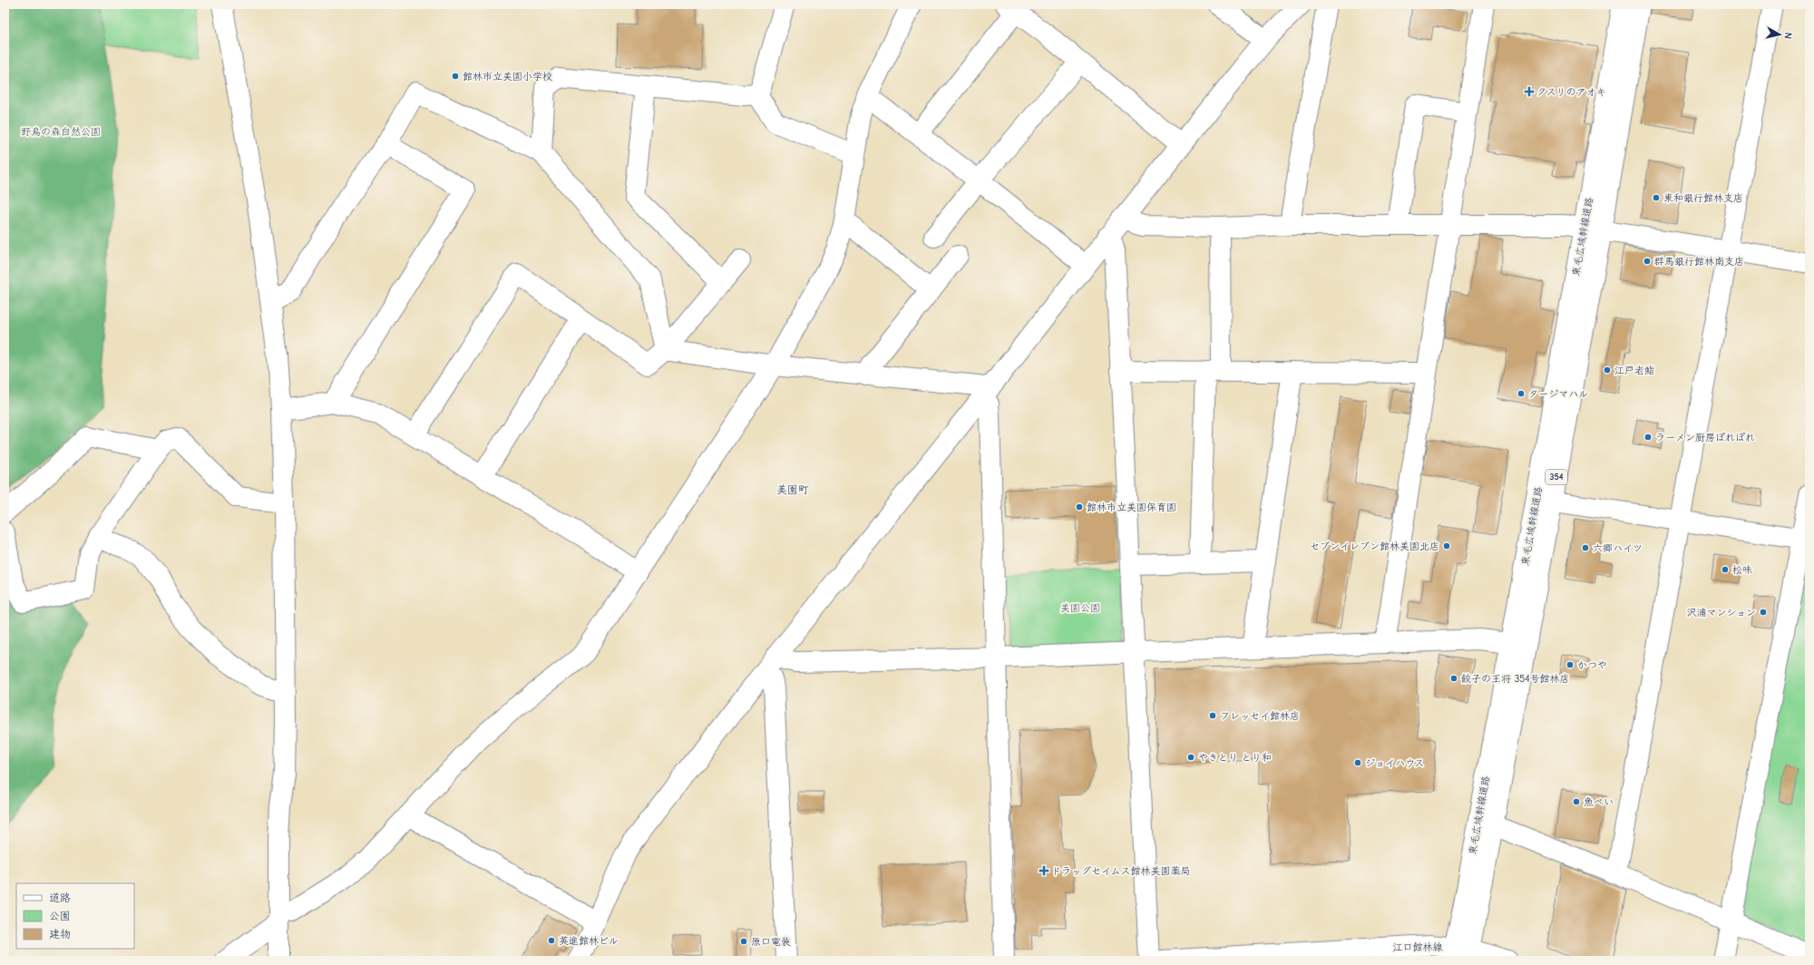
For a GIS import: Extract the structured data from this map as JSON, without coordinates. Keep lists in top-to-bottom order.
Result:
{
  "streets": {
    "main road": ["東毛広域幹線道路", "354", "江口館林線"]
  },
  "crossings": [
    ["東毛広域幹線道路", "江口館林線"]
  ],
  "districts": ["美園町"],
  "parks": ["野鳥の森自然公園", "美園公園"],
  "places": {
    "other": [
      "館林市立美園小学校",
      "東和銀行館林支店",
      "群馬銀行館林南支店",
      "江戸老鮨",
      "タージマハル",
      "ラーメン厨房ぽれぽれ",
      "館林市立美園保育園",
      "セブンイレブン館林美園北店",
      "六郷ハイツ",
      "松味",
      "沢浦マンション",
      "かつや",
      "餃子の王将 354号館林店",
      "フレッセイ館林店",
      "やきとり とり和",
      "ジョイハウス",
      "魚べい",
      "英進館林ビル",
      "原口電装"
    ],
    "health": ["クスリのアオキ", "ドラッグセイムス館林美園薬局"]
  },
  "legend": ["道路", "公園", "建物"],
  "north": "right"
}
